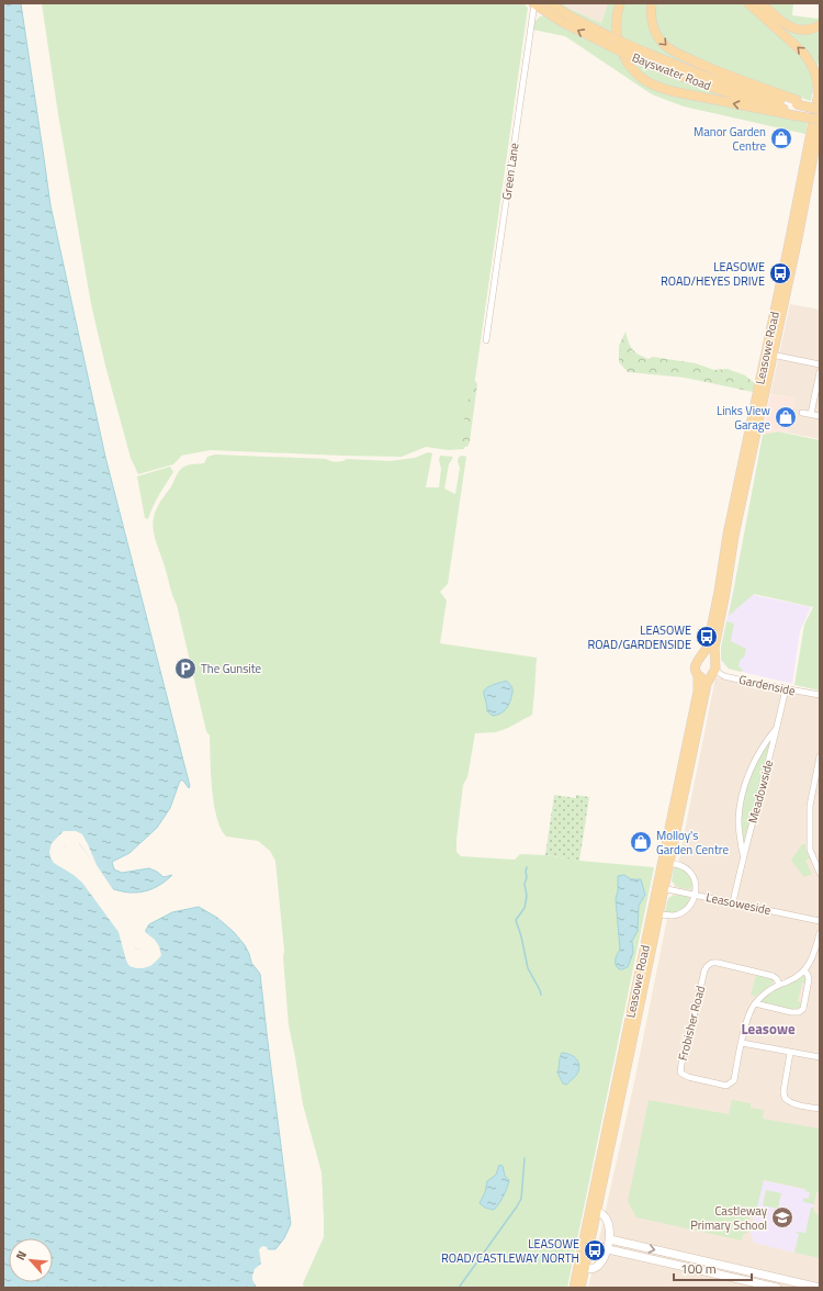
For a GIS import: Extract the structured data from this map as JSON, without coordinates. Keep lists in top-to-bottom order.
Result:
{
  "streets": {
    "main road": ["Bayswater Road", "Leasowe Road"],
    "street": [
      "Green Lane",
      "Gardenside",
      "Meadowside",
      "Leasoweside",
      "Frobisher Road"
    ]
  },
  "crossings": [
    ["Bayswater Road", "Green Lane"],
    ["Bayswater Road", "Leasowe Road"],
    ["Leasowe Road", "Gardenside"],
    ["Leasowe Road", "Leasoweside"],
    ["Gardenside", "Meadowside"],
    ["Meadowside", "Leasoweside"]
  ],
  "districts": ["Leasowe"],
  "places": {
    "shop": ["Manor Garden Centre", "Links View Garage", "Molloy's Garden Centre"],
    "bus stop": ["LEASOWE ROAD/HEYES DRIVE", "LEASOWE ROAD/GARDENSIDE", "LEASOWE ROAD/CASTLEWAY NORTH"],
    "parking": ["The Gunsite"],
    "school or university": ["Castleway Primary School"]
  },
  "scale_bar": "100 m",
  "north": "top left"
}
